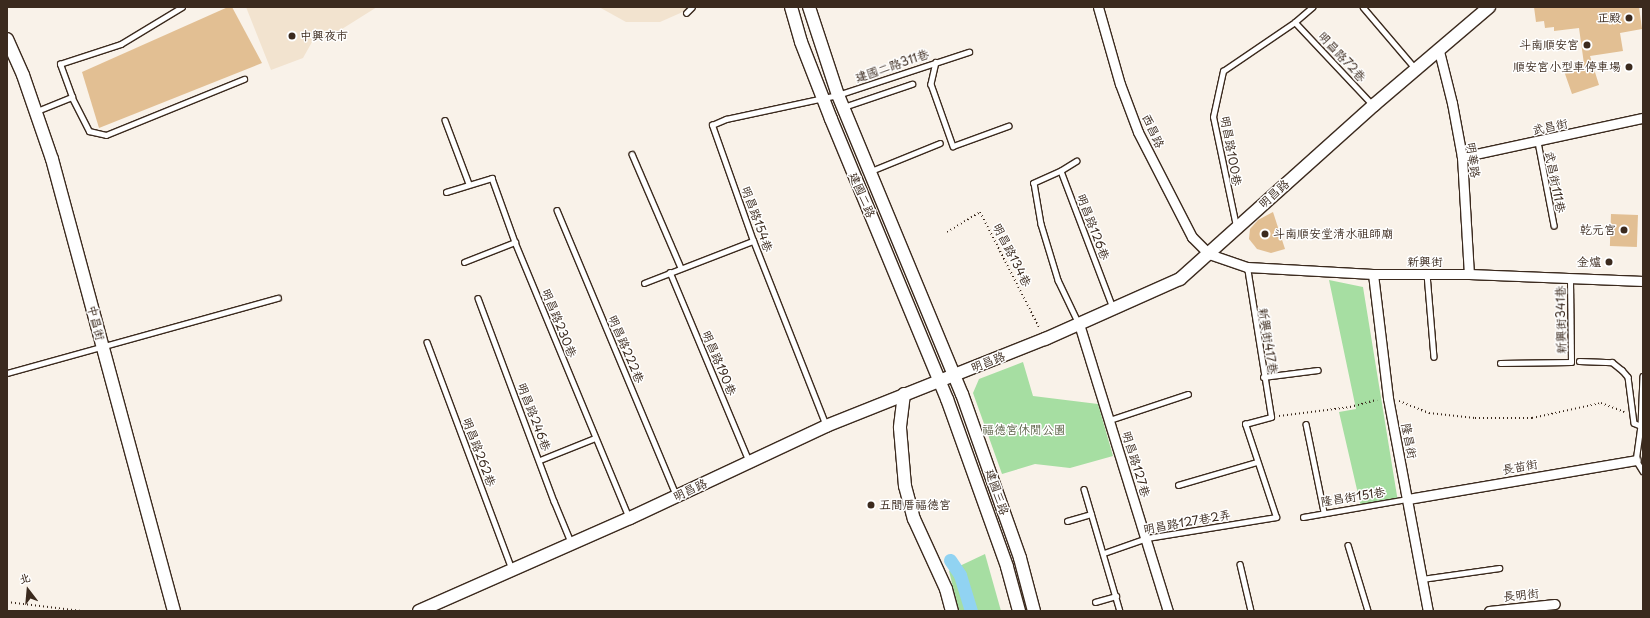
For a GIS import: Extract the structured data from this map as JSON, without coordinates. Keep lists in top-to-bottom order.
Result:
{
  "streets": {
    "street": [
      "武昌街",
      "西昌路",
      "明華路",
      "明昌路",
      "建國二路",
      "新興街",
      "中昌街",
      "隆昌街",
      "明昌路127巷",
      "長苗街",
      "建國三路",
      "長明街"
    ],
    "lane": [
      "明昌路72巷",
      "建國二路311巷",
      "明昌路100巷",
      "武昌街111巷",
      "明昌路154巷",
      "明昌路126巷",
      "新興街341巷",
      "明昌路230巷",
      "新興街417巷",
      "明昌路222巷",
      "明昌路190巷",
      "明昌路246巷",
      "明昌路262巷",
      "隆昌街151巷",
      "明昌路127巷2弄"
    ],
    "path": ["明昌路134巷"]
  },
  "crossings": [
    ["明昌路72巷", "明昌路100巷"],
    ["明昌路72巷", "明昌路"],
    ["建國二路311巷", "建國二路"],
    ["建國二路311巷", "明昌路154巷"],
    ["武昌街", "明華路"],
    ["武昌街", "武昌街111巷"],
    ["西昌路", "明昌路"],
    ["西昌路", "新興街"],
    ["明昌路100巷", "明昌路"],
    ["明華路", "明昌路"],
    ["明華路", "新興街"],
    ["明昌路", "建國二路"],
    ["明昌路", "明昌路154巷"],
    ["明昌路", "明昌路126巷"],
    ["明昌路", "明昌路134巷"],
    ["明昌路", "新興街"],
    ["明昌路", "明昌路230巷"],
    ["明昌路", "明昌路222巷"],
    ["明昌路", "明昌路190巷"],
    ["明昌路", "明昌路246巷"],
    ["明昌路", "明昌路262巷"],
    ["明昌路", "明昌路127巷"],
    ["明昌路", "建國三路"],
    ["建國二路", "明昌路154巷"],
    ["建國二路", "建國三路"],
    ["新興街", "新興街341巷"],
    ["新興街", "新興街417巷"],
    ["新興街", "隆昌街"],
    ["隆昌街", "長苗街"],
    ["隆昌街", "隆昌街151巷"],
    ["明昌路127巷", "明昌路127巷2弄"],
    ["長苗街", "隆昌街151巷"]
  ],
  "parks": ["福德宮休閒公園"],
  "places": [
    "正殿",
    "中興夜市",
    "斗南順安宮",
    "順安宮小型車停車場",
    "乾元宮",
    "斗南順安堂清水祖師廟",
    "金爐",
    "五間厝福德宮"
  ],
  "north": "top"
}
